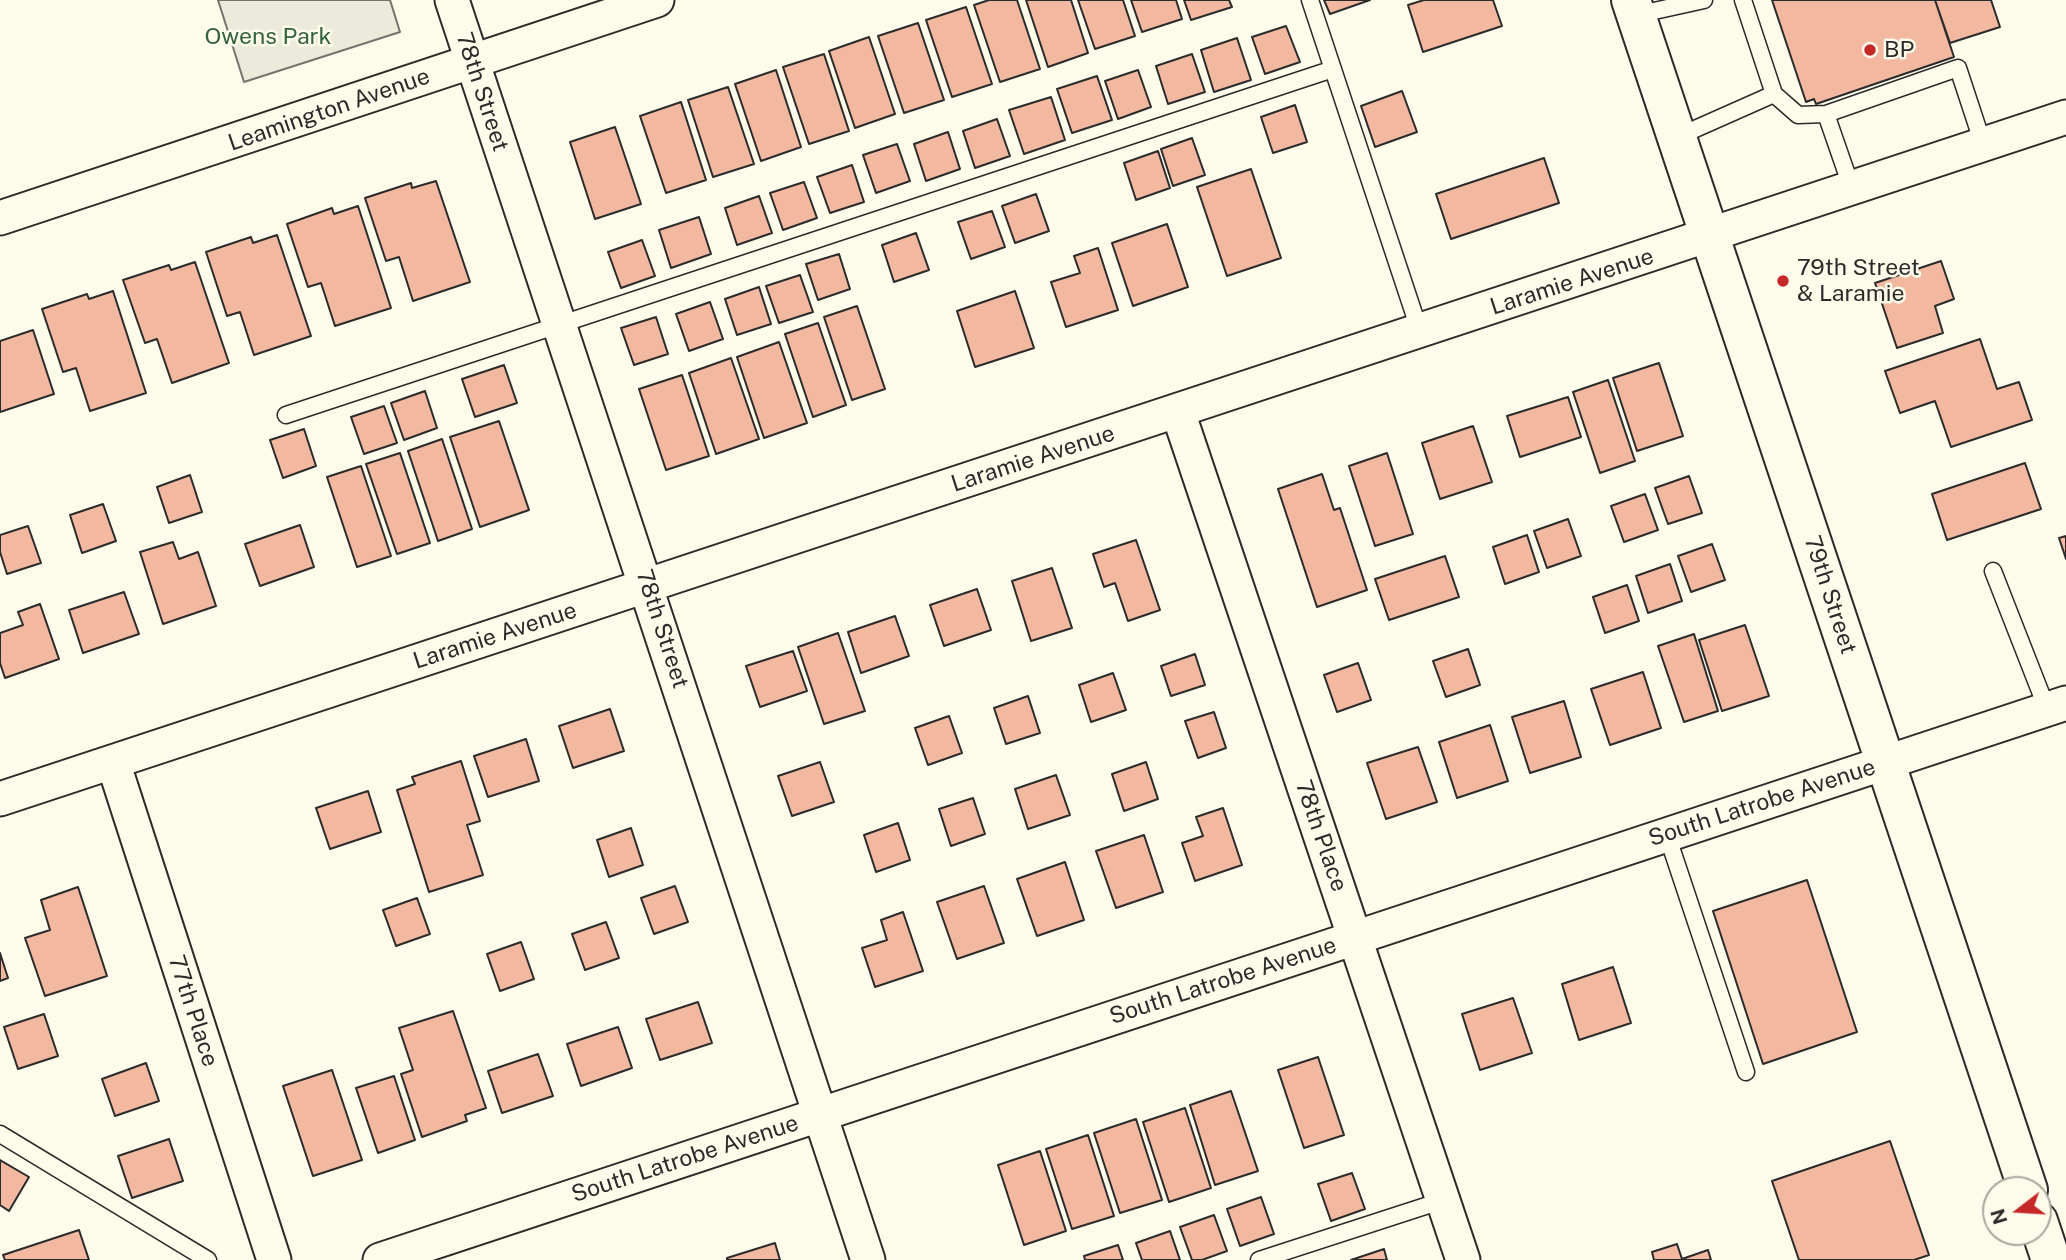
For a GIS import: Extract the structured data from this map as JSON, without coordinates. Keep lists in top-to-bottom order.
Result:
{
  "streets": {
    "main road": ["79th Street"],
    "street": [
      "78th Street",
      "Leamington Avenue",
      "Laramie Avenue",
      "South Latrobe Avenue",
      "78th Place",
      "77th Place"
    ]
  },
  "crossings": [
    ["78th Street", "Leamington Avenue"],
    ["78th Street", "Laramie Avenue"],
    ["78th Street", "South Latrobe Avenue"],
    ["Laramie Avenue", "79th Street"],
    ["Laramie Avenue", "78th Place"],
    ["Laramie Avenue", "77th Place"],
    ["79th Street", "South Latrobe Avenue"],
    ["South Latrobe Avenue", "78th Place"]
  ],
  "parks": ["Owens Park"],
  "places": ["BP", "79th Street & Laramie"],
  "north": "left"
}
